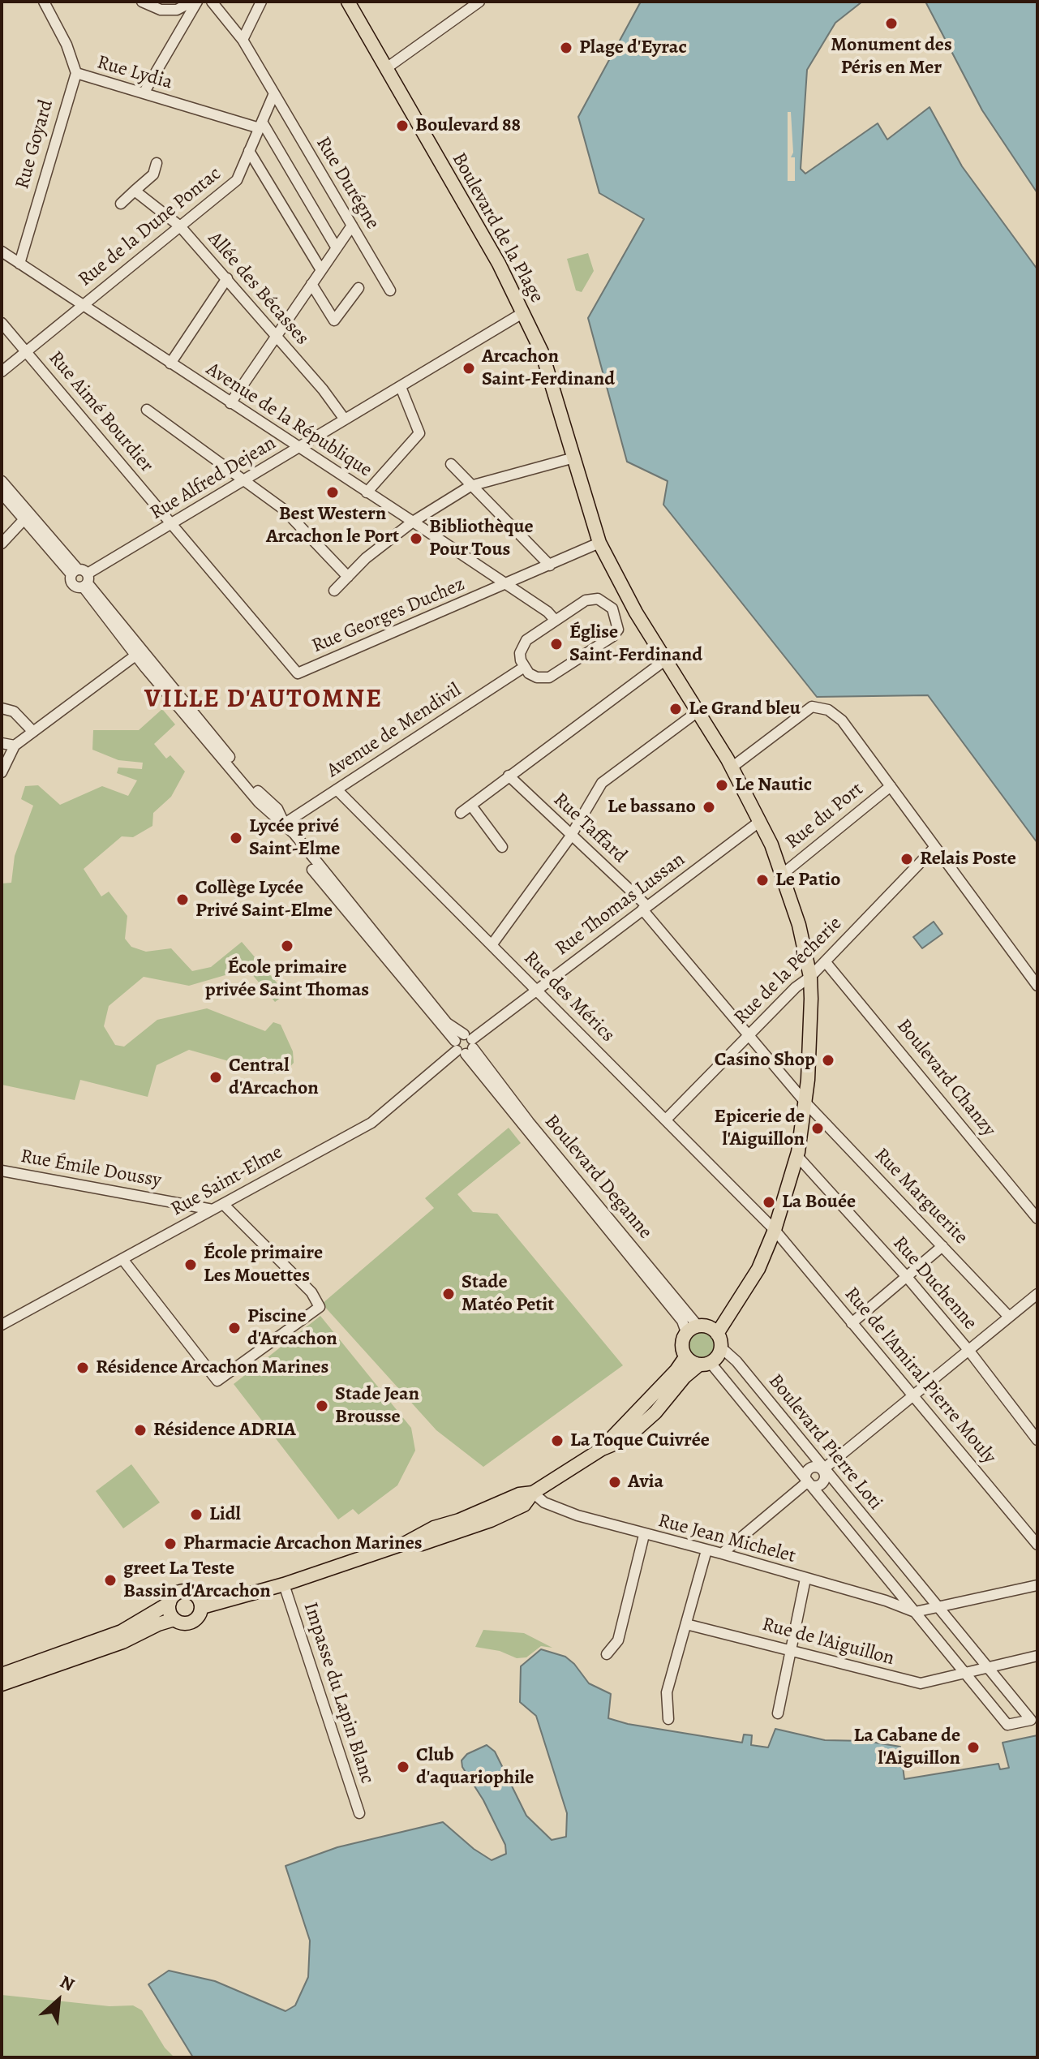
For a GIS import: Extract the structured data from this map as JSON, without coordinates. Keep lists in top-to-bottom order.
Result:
{
  "streets": {
    "main road": ["Boulevard de la Plage"],
    "street": [
      "Rue Lydia",
      "Rue Goyard",
      "Rue Durégne",
      "Rue de la Dune Pontac",
      "Allée des Bécasses",
      "Rue Aimé Bourdier",
      "Avenue de la République",
      "Rue Alfred Dejean",
      "Rue Georges Duchez",
      "Avenue de Mendivil",
      "Rue du Port",
      "Rue Taffard",
      "Rue Thomas Lussan",
      "Rue de la Pécherie",
      "Rue des Mérics",
      "Boulevard Chanzy",
      "Rue Émile Doussy",
      "Boulevard Deganne",
      "Rue Saint-Elme",
      "Rue Marguerite",
      "Rue Duchenne",
      "Rue de l'Amiral Pierre Mouly",
      "Boulevard Pierre Loti",
      "Rue Jean Michelet",
      "Rue de l'Aiguillon",
      "Impasse du Lapin Blanc"
    ]
  },
  "crossings": [
    ["Rue Lydia", "Rue Goyard"],
    ["Rue Lydia", "Rue de la Dune Pontac"],
    ["Rue Goyard", "Avenue de la République"],
    ["Rue Durégne", "Rue de la Dune Pontac"],
    ["Rue de la Dune Pontac", "Allée des Bécasses"],
    ["Rue de la Dune Pontac", "Rue Aimé Bourdier"],
    ["Rue de la Dune Pontac", "Avenue de la République"],
    ["Boulevard de la Plage", "Rue Alfred Dejean"],
    ["Boulevard de la Plage", "Rue Georges Duchez"],
    ["Boulevard de la Plage", "Rue du Port"],
    ["Boulevard de la Plage", "Rue Thomas Lussan"],
    ["Boulevard de la Plage", "Rue de la Pécherie"],
    ["Boulevard de la Plage", "Rue des Mérics"],
    ["Boulevard de la Plage", "Boulevard Deganne"],
    ["Boulevard de la Plage", "Rue Marguerite"],
    ["Boulevard de la Plage", "Rue Duchenne"],
    ["Boulevard de la Plage", "Rue de l'Amiral Pierre Mouly"],
    ["Boulevard de la Plage", "Boulevard Pierre Loti"],
    ["Allée des Bécasses", "Rue Alfred Dejean"],
    ["Rue Aimé Bourdier", "Rue Alfred Dejean"],
    ["Rue Aimé Bourdier", "Rue Georges Duchez"],
    ["Avenue de la République", "Rue Alfred Dejean"],
    ["Avenue de la République", "Rue Georges Duchez"],
    ["Rue Alfred Dejean", "Boulevard Deganne"],
    ["Avenue de Mendivil", "Rue des Mérics"],
    ["Avenue de Mendivil", "Boulevard Deganne"],
    ["Rue Taffard", "Rue Thomas Lussan"],
    ["Rue Taffard", "Rue de la Pécherie"],
    ["Rue Taffard", "Rue Marguerite"],
    ["Rue Thomas Lussan", "Rue des Mérics"],
    ["Rue Thomas Lussan", "Boulevard Deganne"],
    ["Rue Thomas Lussan", "Rue Saint-Elme"],
    ["Rue de la Pécherie", "Rue des Mérics"],
    ["Rue de la Pécherie", "Boulevard Chanzy"],
    ["Rue de la Pécherie", "Rue Marguerite"],
    ["Rue des Mérics", "Rue de l'Amiral Pierre Mouly"],
    ["Rue Émile Doussy", "Rue Saint-Elme"],
    ["Boulevard Deganne", "Rue Saint-Elme"],
    ["Boulevard Deganne", "Boulevard Pierre Loti"],
    ["Boulevard Pierre Loti", "Rue Jean Michelet"],
    ["Boulevard Pierre Loti", "Rue de l'Aiguillon"]
  ],
  "districts": ["VILLE D'AUTOMNE"],
  "places": [
    "Monument des Péris en Mer",
    "Plage d'Eyrac",
    "Boulevard 88",
    "Arcachon Saint-Ferdinand",
    "Best Western Arcachon le Port",
    "Bibliothèque Pour Tous",
    "Église Saint-Ferdinand",
    "Le Grand bleu",
    "Le Nautic",
    "Le bassano",
    "Lycée privé Saint-Elme",
    "Relais Poste",
    "Le Patio",
    "Collège Lycée Privé Saint-Elme",
    "École primaire privée Saint Thomas",
    "Casino Shop",
    "Central d'Arcachon",
    "Epicerie de l'Aiguillon",
    "La Bouée",
    "École primaire Les Mouettes",
    "Stade Matéo Petit",
    "Piscine d'Arcachon",
    "Résidence Arcachon Marines",
    "Stade Jean Brousse",
    "Résidence ADRIA",
    "La Toque Cuivrée",
    "Avia",
    "Lidl",
    "Pharmacie Arcachon Marines",
    "greet La Teste Bassin d'Arcachon",
    "La Cabane de l'Aiguillon",
    "Club d'aquariophile"
  ],
  "north": "top right"
}
